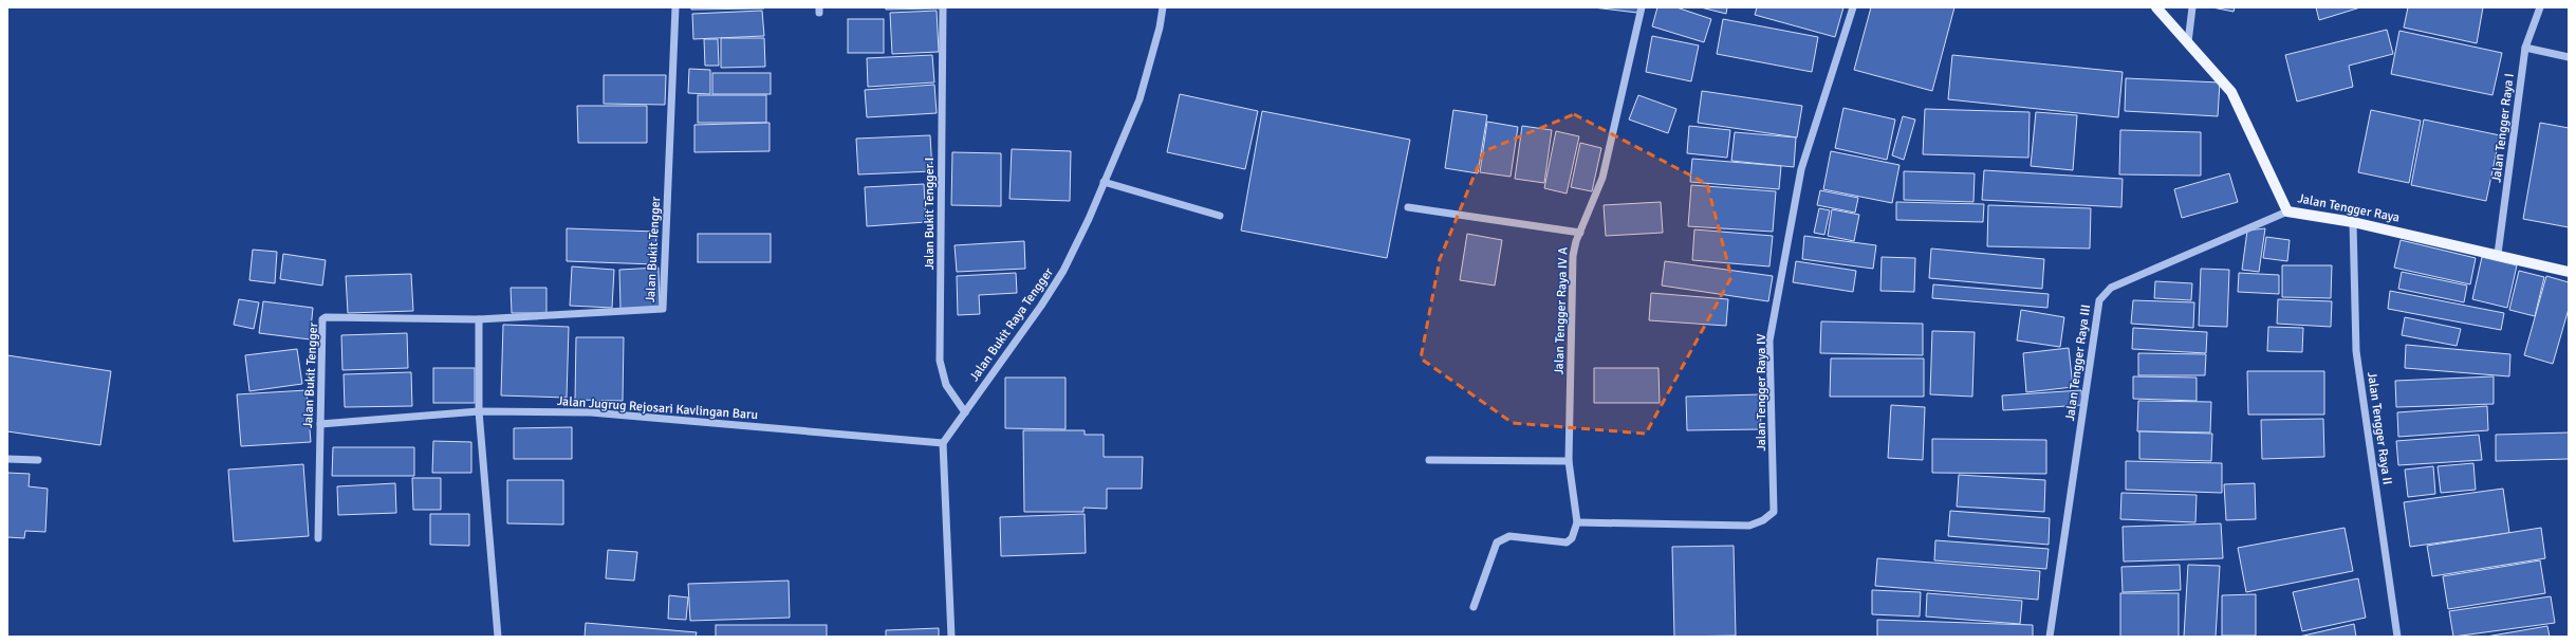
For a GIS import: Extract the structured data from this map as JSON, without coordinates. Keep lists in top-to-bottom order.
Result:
{
  "streets": {
    "main road": ["Jalan Tengger Raya"],
    "street": [
      "Jalan Tengger Raya I",
      "Jalan Bukit Tengger I",
      "Jalan Bukit Tengger",
      "Jalan Tengger Raya IV A",
      "Jalan Bukit Raya Tengger",
      "Jalan Tengger Raya III",
      "Jalan Tengger Raya IV",
      "Jalan Jugrug Rejosari Kavlingan Baru",
      "Jalan Tengger Raya II"
    ]
  },
  "crossings": [
    ["Jalan Tengger Raya I", "Jalan Tengger Raya"],
    ["Jalan Tengger Raya", "Jalan Tengger Raya III"],
    ["Jalan Tengger Raya", "Jalan Tengger Raya II"],
    ["Jalan Bukit Tengger I", "Jalan Bukit Raya Tengger"],
    ["Jalan Bukit Tengger", "Jalan Jugrug Rejosari Kavlingan Baru"],
    ["Jalan Tengger Raya IV A", "Jalan Tengger Raya IV"],
    ["Jalan Bukit Raya Tengger", "Jalan Jugrug Rejosari Kavlingan Baru"]
  ]
}
